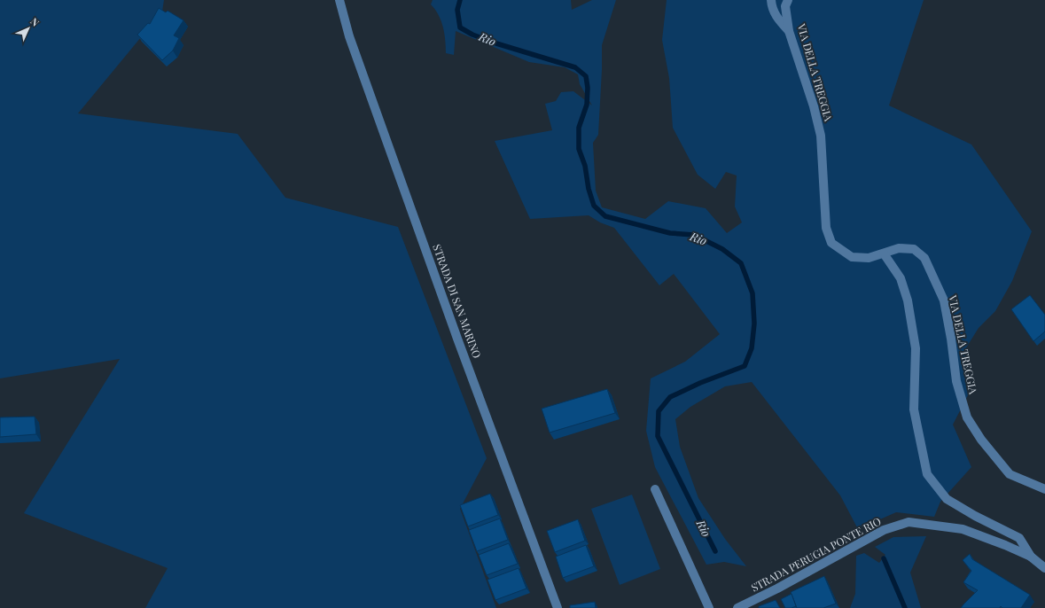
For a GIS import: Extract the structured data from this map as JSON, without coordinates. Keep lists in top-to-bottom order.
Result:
{
  "streets": {
    "street": ["VIA DELLA TREGGIA", "STRADA DI SAN MARINO", "STRADA PERUGIA PONTE RIO"]
  },
  "water": ["Rio"],
  "north": "top right"
}
